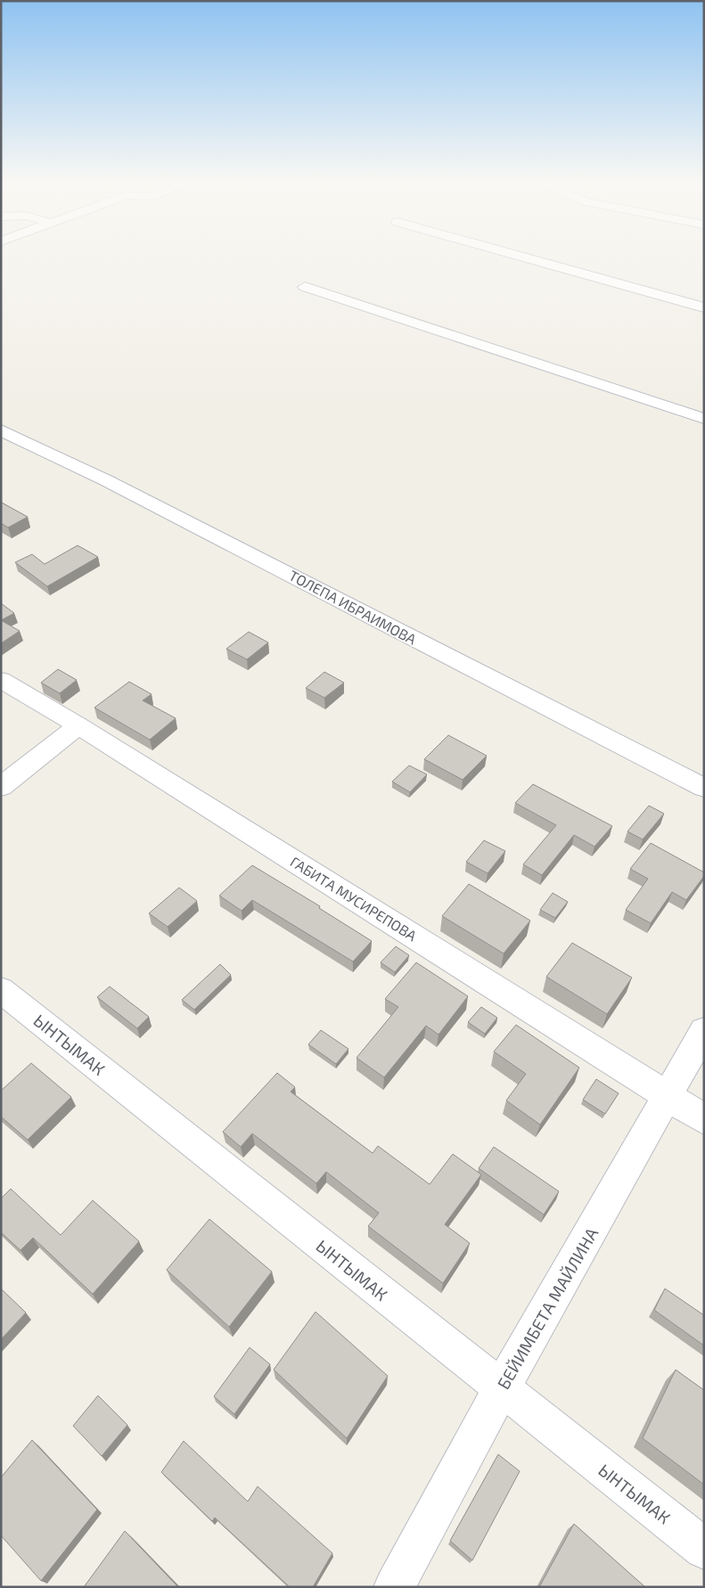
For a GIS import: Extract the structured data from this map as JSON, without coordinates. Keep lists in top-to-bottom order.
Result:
{
  "streets": {
    "street": [
      "ТОЛЕПА ИБРАИМОВА",
      "ГАБИТА МУСИРЕПОВА",
      "ЫНТЫМАК",
      "БЕЙИМБЕТА МАЙЛИНА"
    ]
  },
  "crossings": [
    ["ГАБИТА МУСИРЕПОВА", "БЕЙИМБЕТА МАЙЛИНА"],
    ["ЫНТЫМАК", "БЕЙИМБЕТА МАЙЛИНА"]
  ]
}
